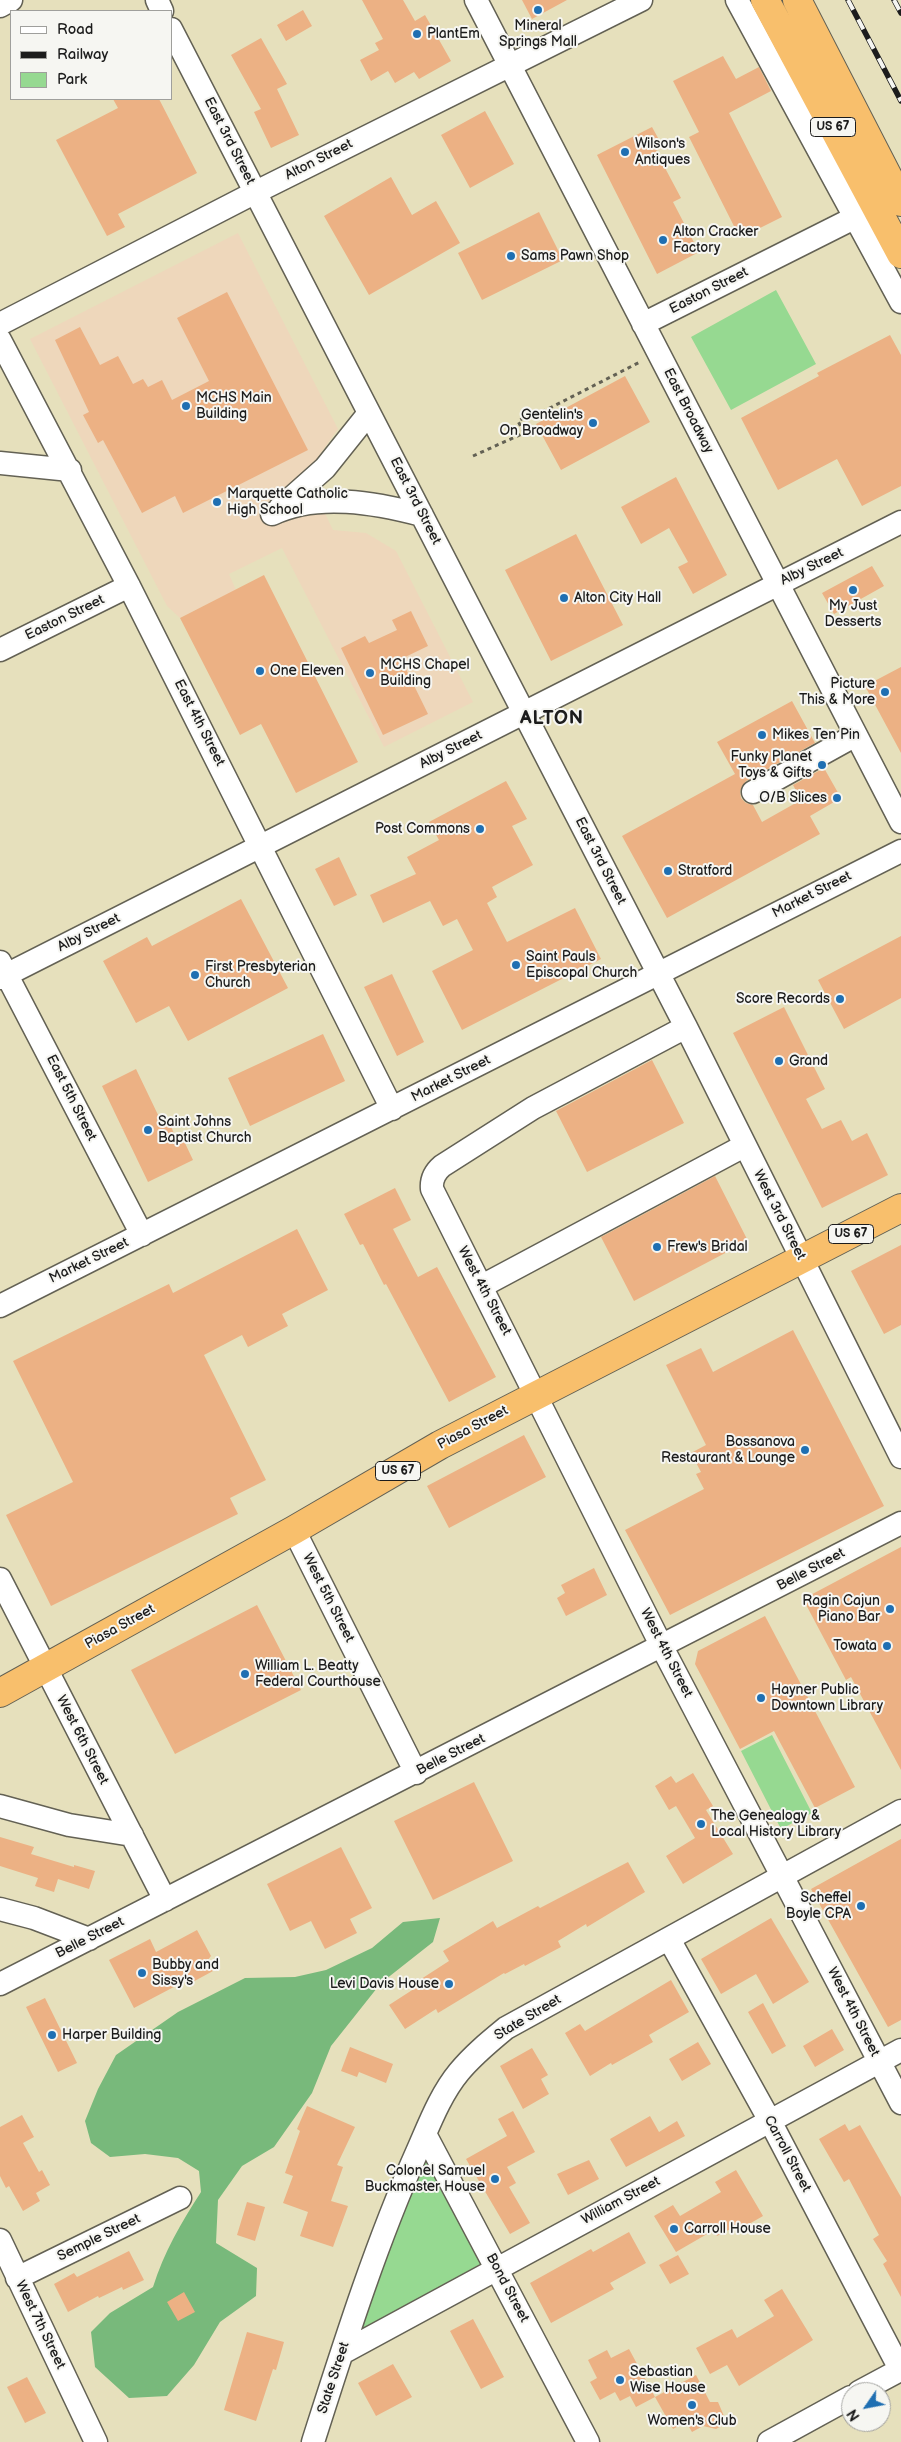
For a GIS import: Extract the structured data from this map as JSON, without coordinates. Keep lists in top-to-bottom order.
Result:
{
  "streets": {
    "highway": ["US 67", "Piasa Street"],
    "street": [
      "East 3rd Street",
      "Alton Street",
      "Easton Street",
      "East Broadway",
      "Alby Street",
      "East 4th Street",
      "Market Street",
      "East 5th Street",
      "West 3rd Street",
      "West 4th Street",
      "Belle Street",
      "West 5th Street",
      "West 6th Street",
      "State Street",
      "Carroll Street",
      "William Street",
      "Semple Street",
      "Bond Street",
      "West 7th Street"
    ]
  },
  "crossings": [
    ["East 3rd Street", "Alton Street"],
    ["East 3rd Street", "Alby Street"],
    ["East 3rd Street", "Market Street"],
    ["East 3rd Street", "West 3rd Street"],
    ["Alton Street", "East Broadway"],
    ["Easton Street", "East Broadway"],
    ["Easton Street", "East 4th Street"],
    ["East Broadway", "Alby Street"],
    ["Alby Street", "East 4th Street"],
    ["Alby Street", "East 5th Street"],
    ["East 4th Street", "Market Street"],
    ["Market Street", "East 5th Street"],
    ["Market Street", "West 3rd Street"],
    ["West 3rd Street", "West 4th Street"],
    ["West 3rd Street", "Piasa Street"],
    ["West 4th Street", "Piasa Street"],
    ["West 4th Street", "Belle Street"],
    ["West 4th Street", "State Street"],
    ["West 4th Street", "William Street"],
    ["Piasa Street", "West 5th Street"],
    ["Piasa Street", "West 6th Street"],
    ["Belle Street", "West 5th Street"],
    ["Belle Street", "West 6th Street"],
    ["State Street", "Carroll Street"],
    ["State Street", "William Street"],
    ["State Street", "Bond Street"],
    ["Carroll Street", "William Street"],
    ["William Street", "Bond Street"],
    ["Semple Street", "West 7th Street"]
  ],
  "districts": ["ALTON"],
  "places": [
    "Mineral Springs Mall",
    "PlantEm",
    "Wilson's Antiques",
    "Alton Cracker Factory",
    "Sams Pawn Shop",
    "MCHS Main Building",
    "Gentelin's On Broadway",
    "Marquette Catholic High School",
    "My Just Desserts",
    "Alton City Hall",
    "One Eleven",
    "MCHS Chapel Building",
    "Picture This & More",
    "Mikes Ten Pin",
    "Funky Planet Toys & Gifts",
    "O/B Slices",
    "Post Commons",
    "Stratford",
    "Saint Pauls Episcopal Church",
    "First Presbyterian Church",
    "Score Records",
    "Grand",
    "Saint Johns Baptist Church",
    "Frew's Bridal",
    "Bossanova Restaurant & Lounge",
    "Ragin Cajun Piano Bar",
    "Towata",
    "William L. Beatty Federal Courthouse",
    "Hayner Public Downtown Library",
    "The Genealogy & Local History Library",
    "Scheffel Boyle CPA",
    "Bubby and Sissy's",
    "Levi Davis House",
    "Harper Building",
    "Colonel Samuel Buckmaster House",
    "Carroll House",
    "Sebastian Wise House",
    "Women's Club"
  ],
  "legend": ["Road", "Railway", "Park"],
  "north": "bottom left"
}
